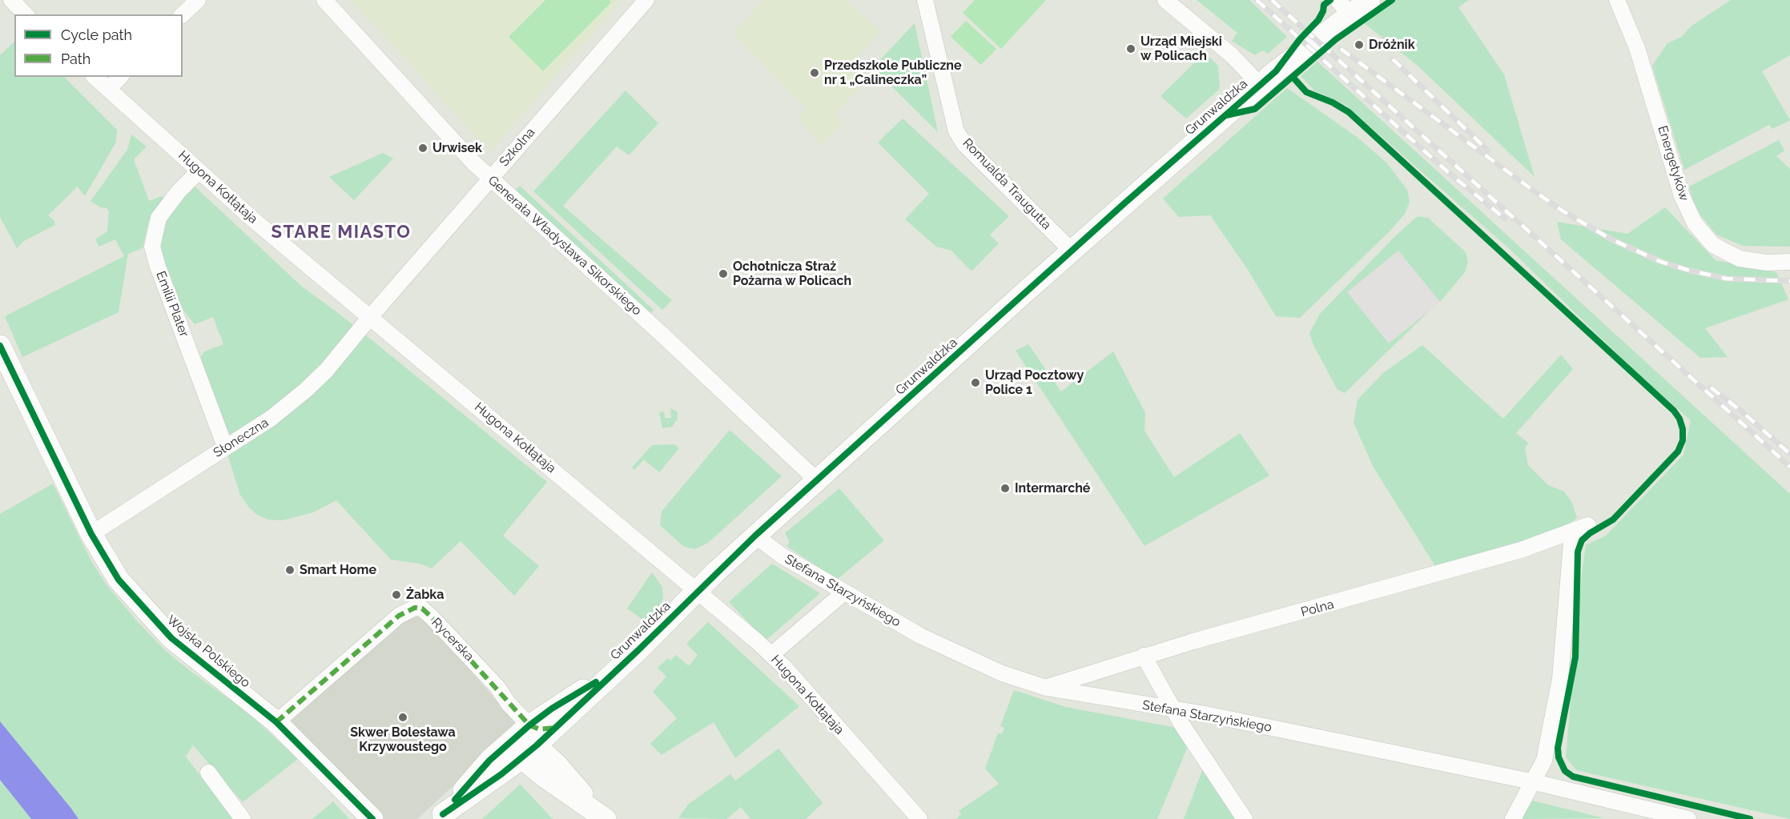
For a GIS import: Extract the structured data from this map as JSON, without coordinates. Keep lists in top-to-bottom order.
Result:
{
  "streets": {
    "main road": ["Grunwaldzka", "Wojska Polskiego"],
    "street": [
      "Szkolna",
      "Energetyków",
      "Romualda Traugutta",
      "Hugona Kołłątaja",
      "Generała Władysława Sikorskiego",
      "Emilii Plater",
      "Słoneczna",
      "Stefana Starzyńskiego",
      "Polna",
      "Rycerska"
    ]
  },
  "crossings": [
    ["Grunwaldzka", "Romualda Traugutta"],
    ["Grunwaldzka", "Hugona Kołłątaja"],
    ["Grunwaldzka", "Generała Władysława Sikorskiego"],
    ["Grunwaldzka", "Stefana Starzyńskiego"],
    ["Grunwaldzka", "Rycerska"],
    ["Szkolna", "Hugona Kołłątaja"],
    ["Szkolna", "Generała Władysława Sikorskiego"],
    ["Szkolna", "Słoneczna"],
    ["Hugona Kołłątaja", "Emilii Plater"],
    ["Hugona Kołłątaja", "Słoneczna"],
    ["Emilii Plater", "Słoneczna"],
    ["Słoneczna", "Wojska Polskiego"],
    ["Stefana Starzyńskiego", "Polna"],
    ["Rycerska", "Wojska Polskiego"]
  ],
  "districts": ["STARE MIASTO"],
  "places": [
    "Dróżnik",
    "Urząd Miejski w Policach",
    "Przedszkole Publiczne nr 1 „Calineczka”",
    "Urwisek",
    "Ochotnicza Straż Pożarna w Policach",
    "Urząd Pocztowy Police 1",
    "Intermarché",
    "Smart Home",
    "Żabka",
    "Skwer Bolesława Krzywoustego"
  ],
  "legend": ["Cycle path", "Path"]
}
